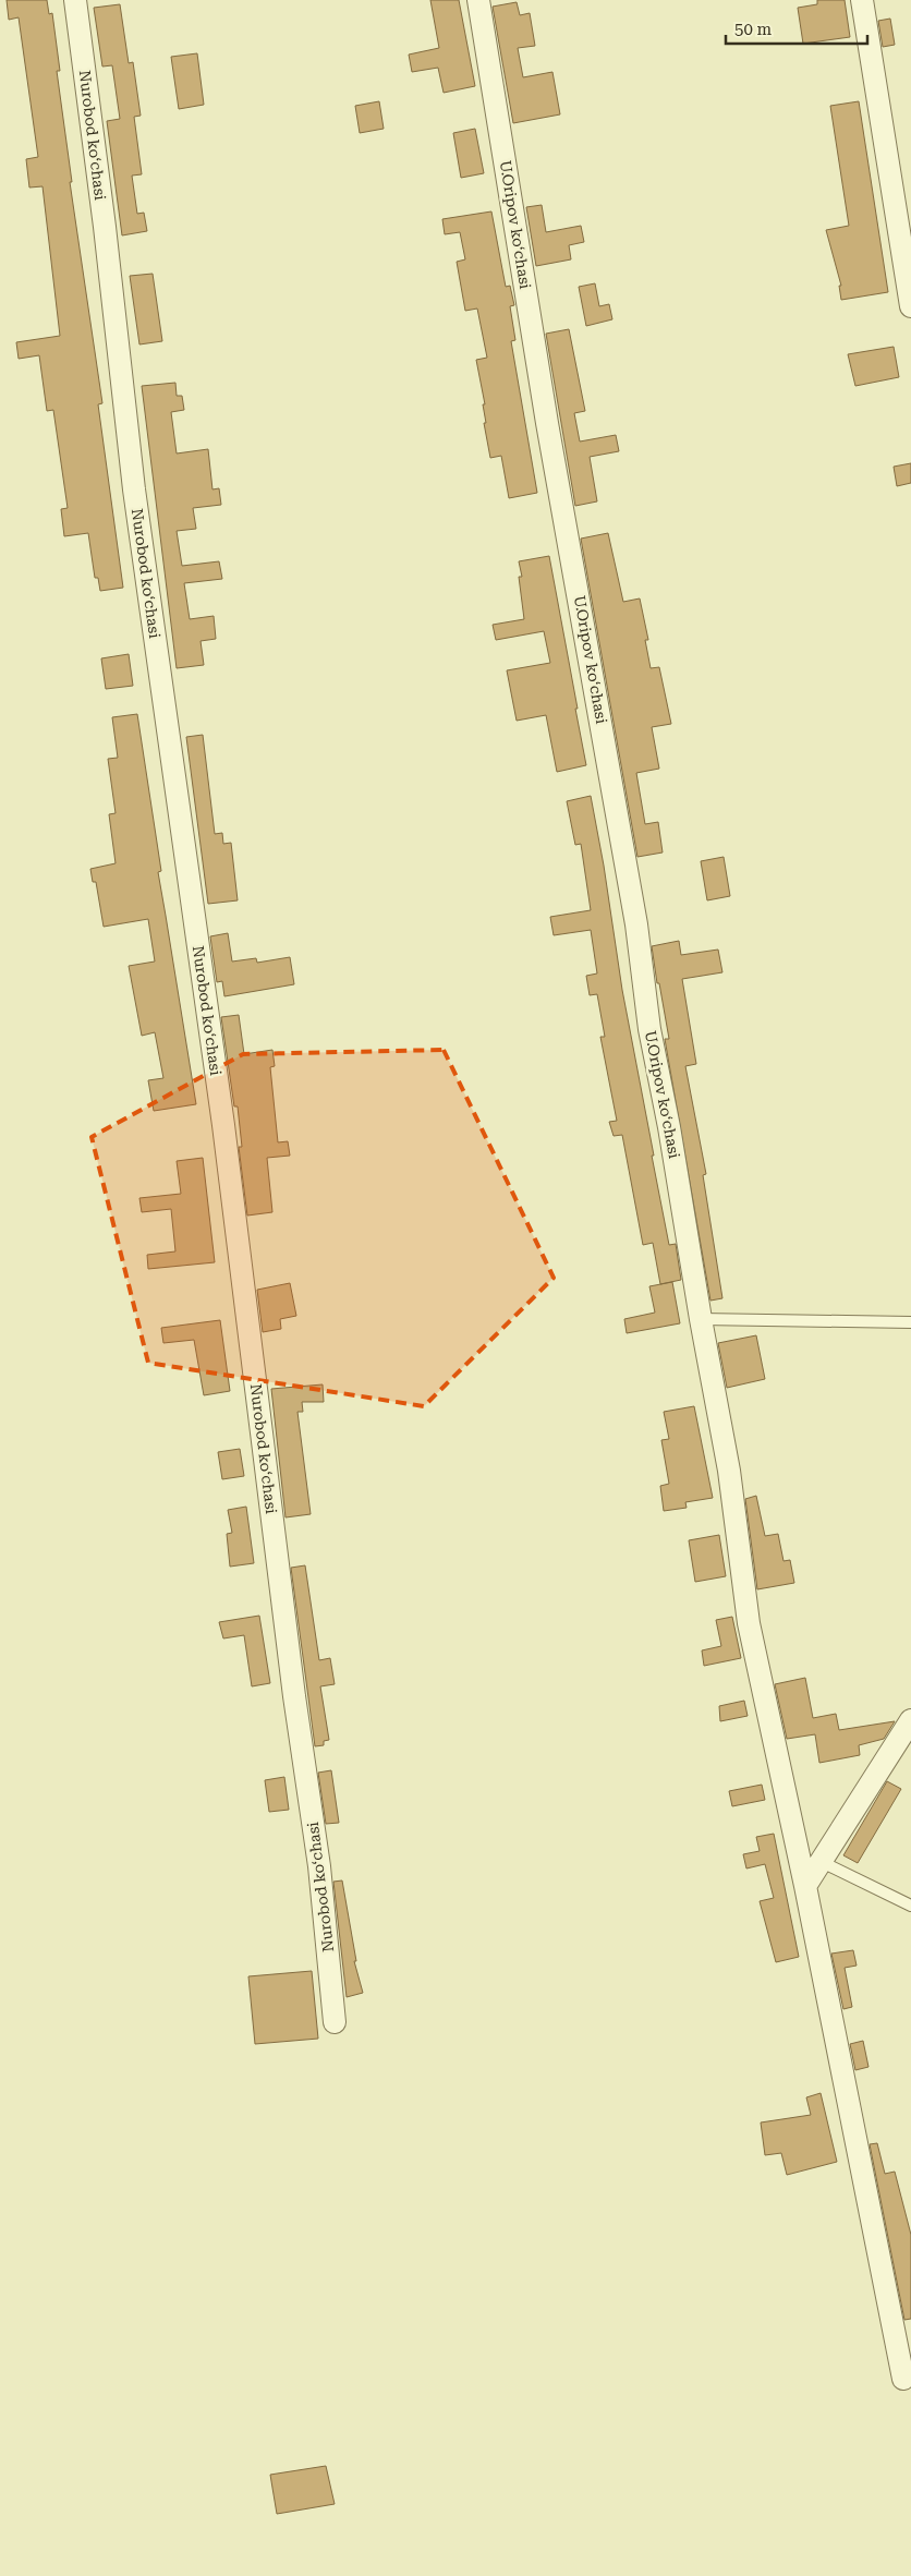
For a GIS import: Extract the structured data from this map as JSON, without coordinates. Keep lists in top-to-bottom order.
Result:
{
  "streets": {
    "street": ["Nurobod koʻchasi", "U.Oripov koʻchasi"]
  },
  "scale_bar": "50 m"
}
